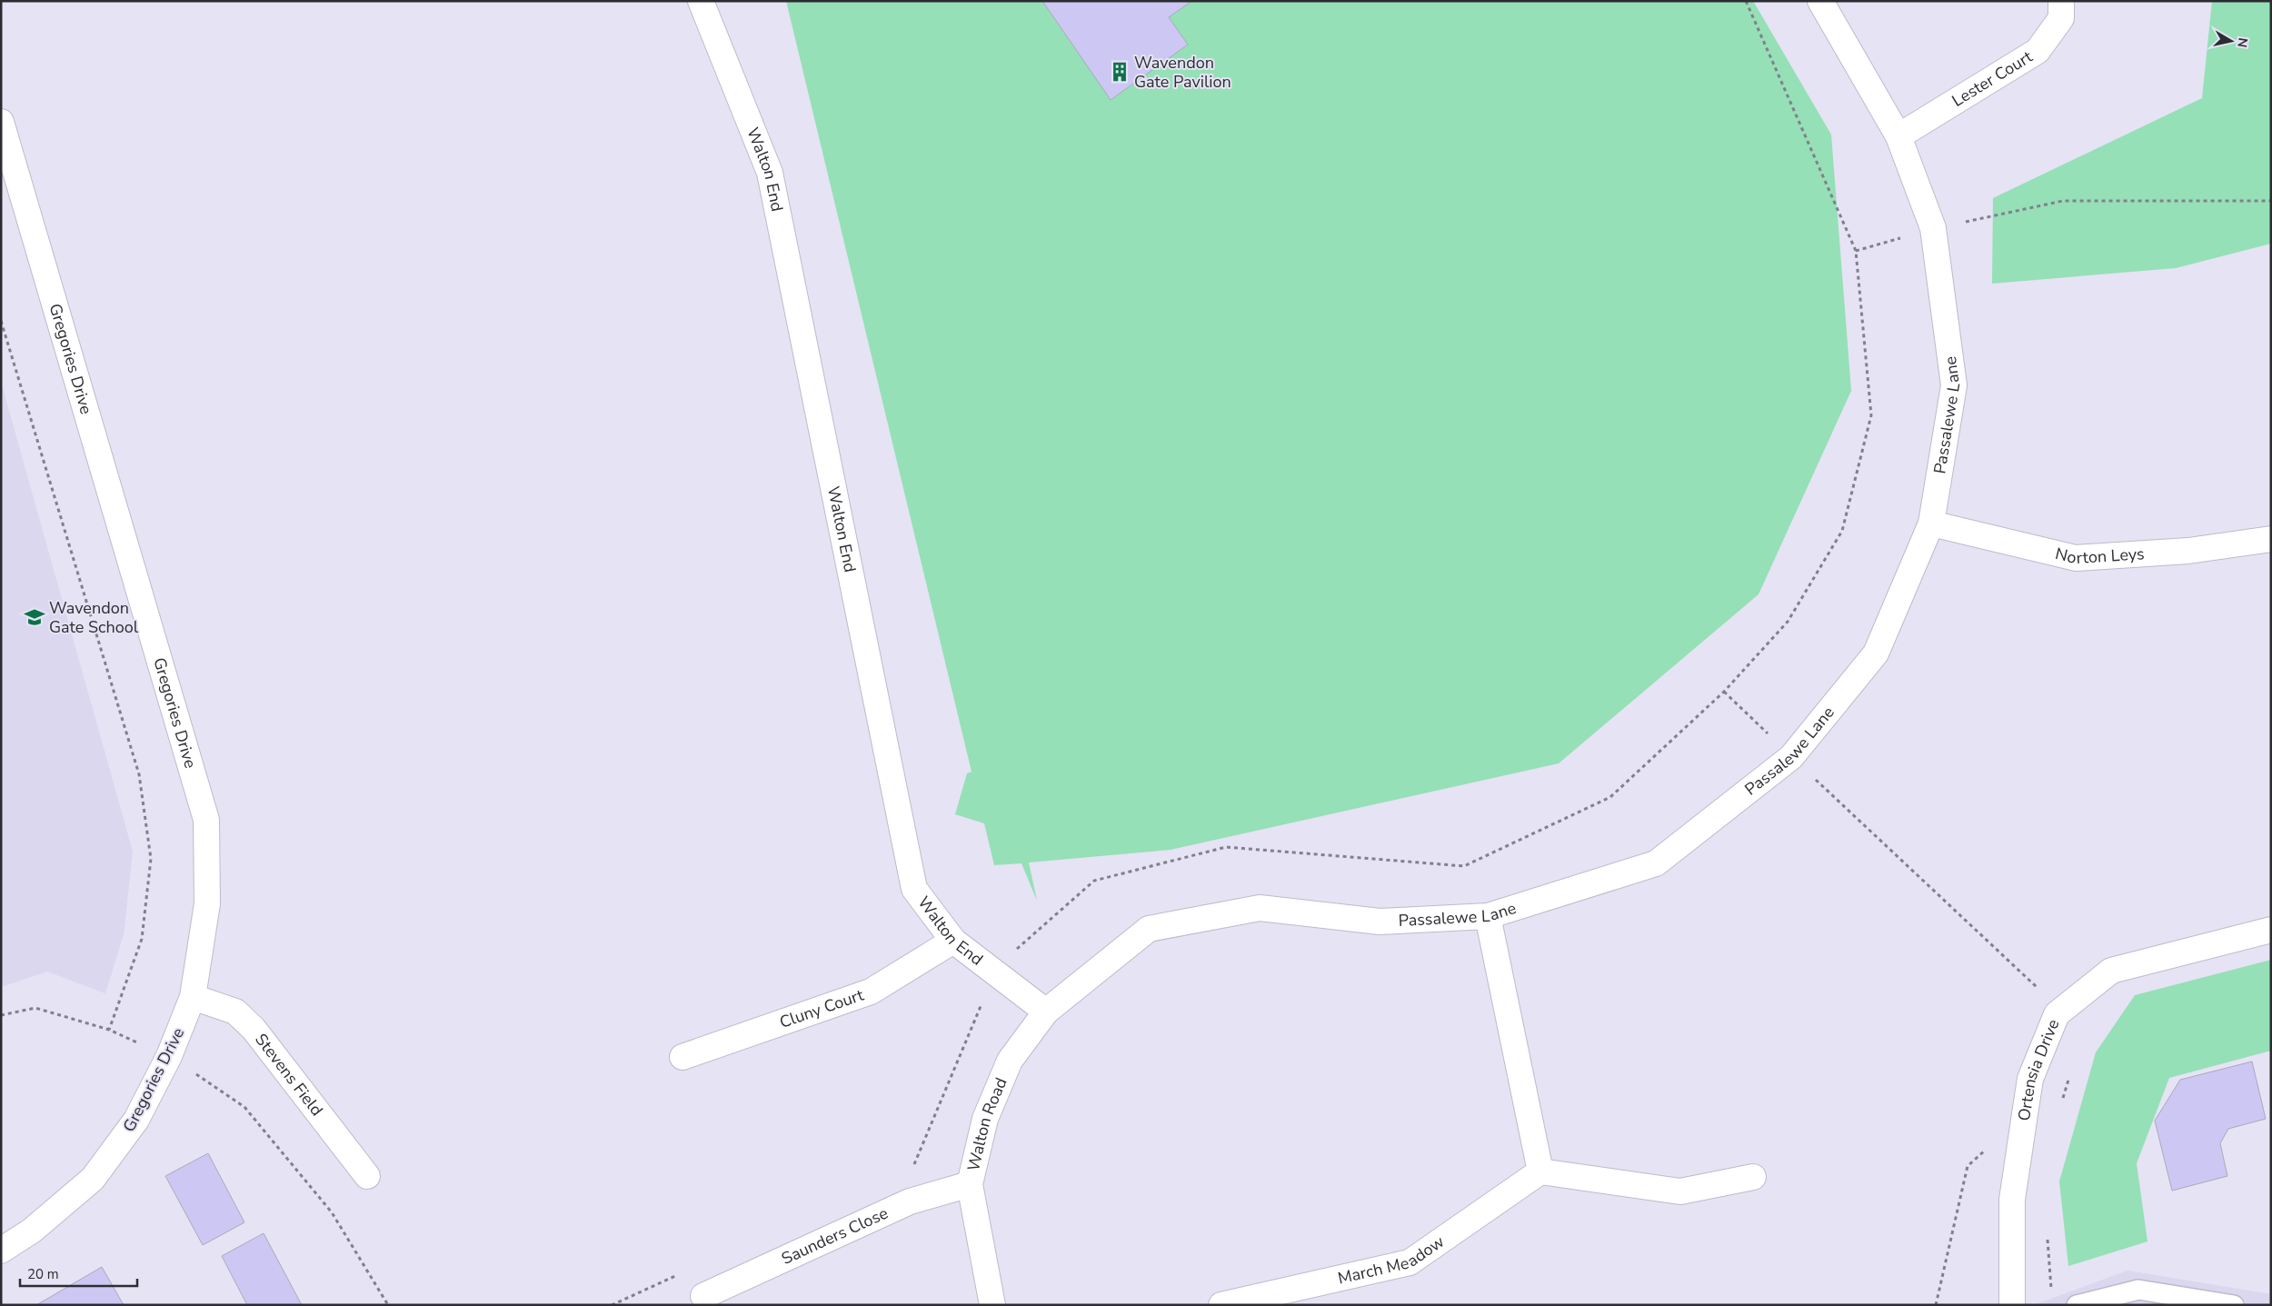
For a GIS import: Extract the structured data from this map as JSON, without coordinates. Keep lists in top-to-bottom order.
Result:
{
  "streets": {
    "street": [
      "Lester Court",
      "Walton End",
      "Gregories Drive",
      "Passalewe Lane",
      "Norton Leys",
      "Cluny Court",
      "Ortensia Drive",
      "Stevens Field",
      "Walton Road",
      "Saunders Close",
      "March Meadow"
    ]
  },
  "crossings": [
    ["Lester Court", "Passalewe Lane"],
    ["Walton End", "Passalewe Lane"],
    ["Walton End", "Cluny Court"],
    ["Walton End", "Walton Road"],
    ["Gregories Drive", "Stevens Field"],
    ["Passalewe Lane", "Norton Leys"],
    ["Passalewe Lane", "Walton Road"],
    ["Walton Road", "Saunders Close"]
  ],
  "places": {
    "building": ["Wavendon Gate Pavilion"],
    "school or university": ["Wavendon Gate School"]
  },
  "scale_bar": "20 m",
  "north": "right"
}
